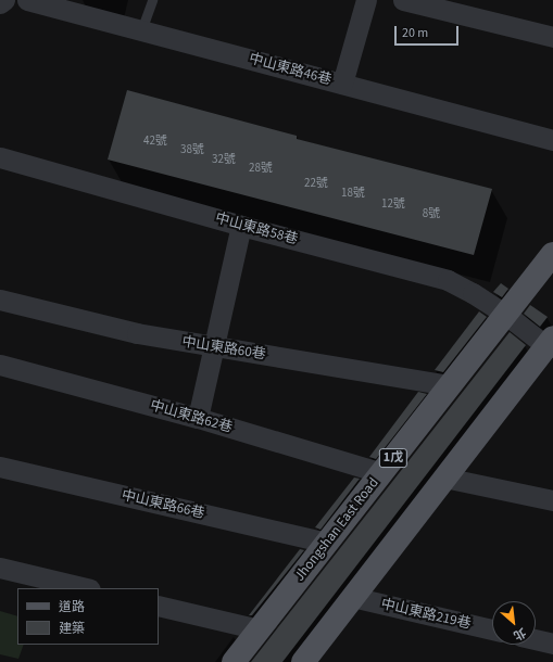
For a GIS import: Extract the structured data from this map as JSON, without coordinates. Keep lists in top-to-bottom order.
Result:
{
  "streets": {
    "main road": ["1戊", "Jhongshan East Road"],
    "street": [
      "中山東路46巷",
      "中山東路58巷",
      "中山東路60巷",
      "中山東路62巷",
      "中山東路66巷",
      "中山東路219巷"
    ]
  },
  "crossings": [
    ["中山東路58巷", "Jhongshan East Road"],
    ["中山東路60巷", "Jhongshan East Road"],
    ["中山東路62巷", "Jhongshan East Road"],
    ["中山東路66巷", "Jhongshan East Road"]
  ],
  "house_numbers": [
    "42號",
    "38號",
    "32號",
    "28號",
    "22號",
    "18號",
    "12號",
    "8號"
  ],
  "legend": ["道路", "建築"],
  "scale_bar": "20 m",
  "north": "bottom right"
}
